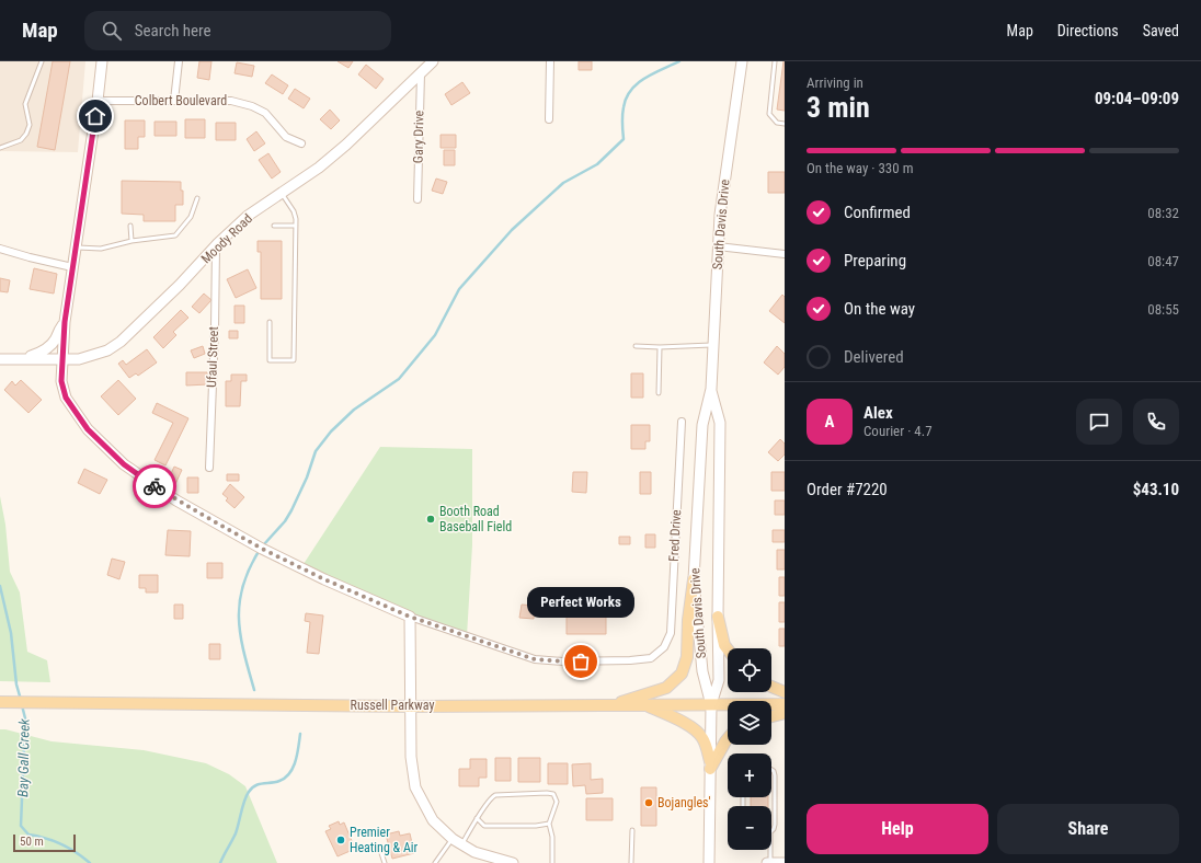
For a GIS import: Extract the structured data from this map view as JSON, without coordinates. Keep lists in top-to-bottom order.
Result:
{
  "streets": {
    "main road": ["Russell Parkway"],
    "street": [
      "Colbert Boulevard",
      "Gary Drive",
      "South Davis Drive",
      "Moody Road",
      "Ufaul Street",
      "Fred Drive"
    ]
  },
  "crossings": [
    ["Gary Drive", "Moody Road"],
    ["South Davis Drive", "Russell Parkway"],
    ["Moody Road", "Ufaul Street"]
  ],
  "water": ["Bay Gall Creek"],
  "places": [
    "Booth Road Baseball Field",
    "Perfect Works",
    "Bojangles'",
    "Premier Heating & Air"
  ],
  "scale_bar": "50 m",
  "page": {
    "header": "Map",
    "search": "Search here",
    "nav": ["Map", "Directions", "Saved"],
    "heading": ["3 min", "Arriving in", "09:04–09:09"],
    "panel": [
      "Alex",
      "Courier · 4.7",
      "Order #7220",
      "$43.10"
    ],
    "bar": "On the way · 330 m",
    "list": [
      ["Confirmed", "08:32"],
      ["Preparing", "08:47"],
      ["On the way", "08:55"],
      "Delivered"
    ],
    "round": "A",
    "bubble": "Perfect Works",
    "map_buttons": ["+", "−"],
    "buttons": ["Help", "Share"],
    "scale": "50 m"
  }
}
